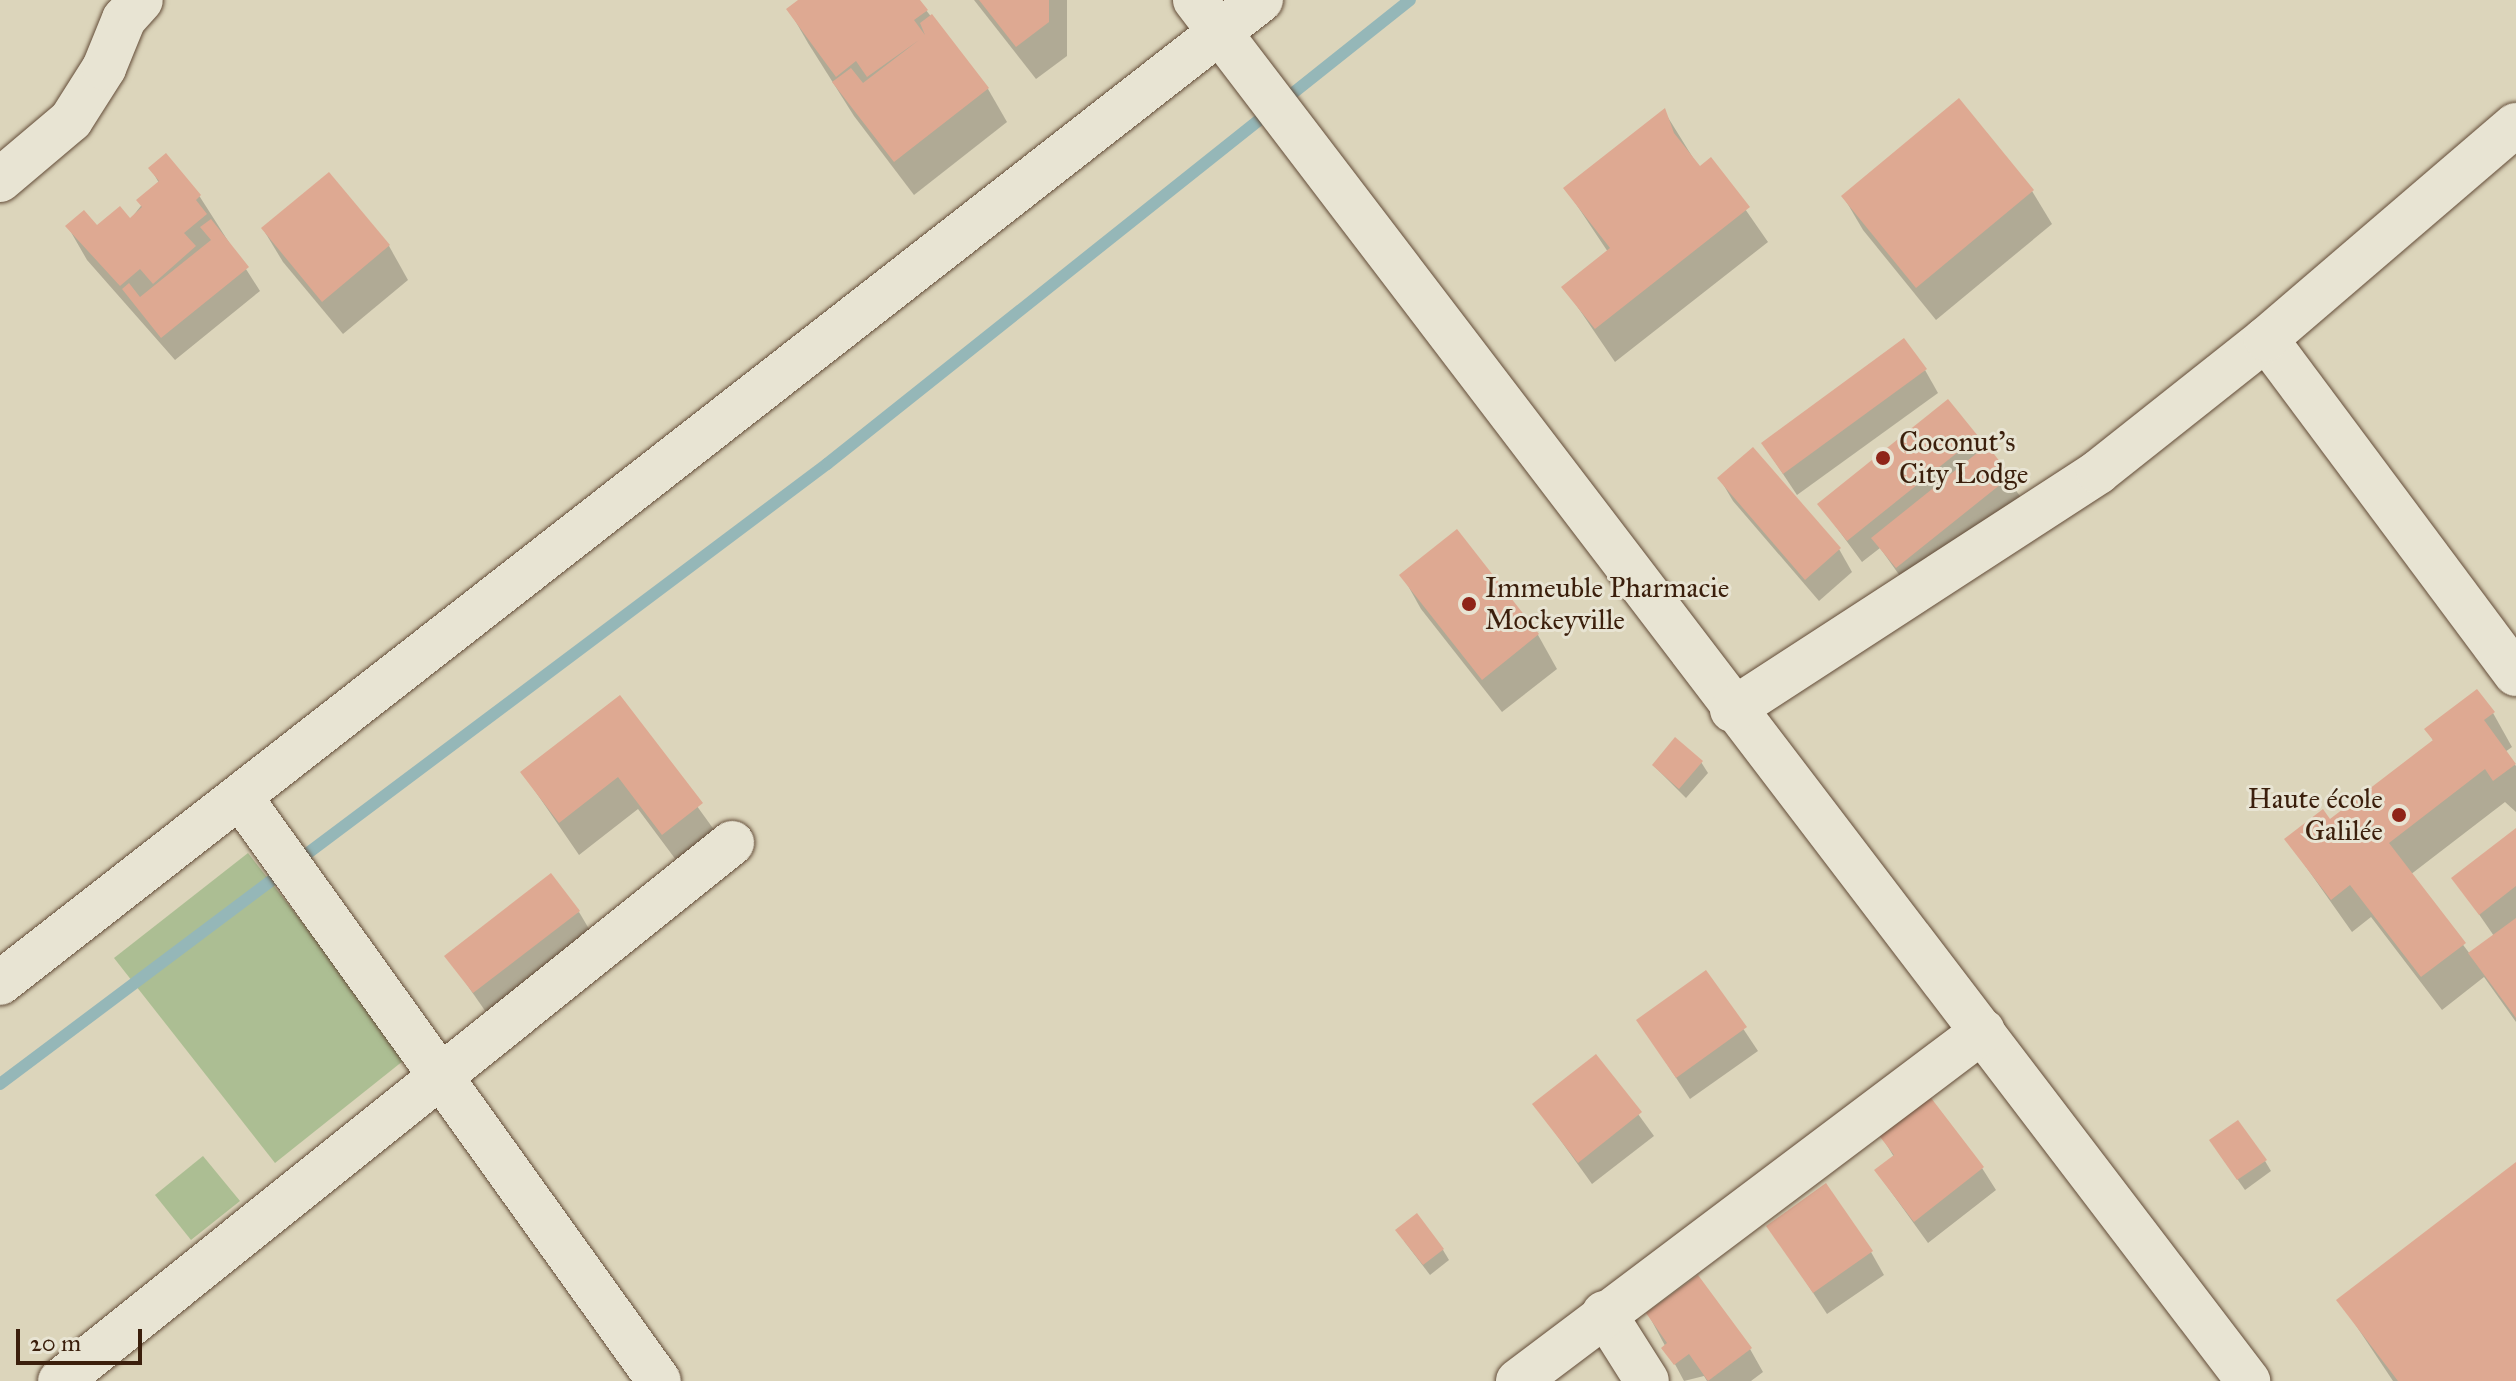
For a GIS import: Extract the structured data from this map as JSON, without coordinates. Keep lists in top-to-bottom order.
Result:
{
  "places": ["Coconut’s City Lodge", "Immeuble Pharmacie Mockeyville", "Haute école Galilée"],
  "scale_bar": "20 m"
}
